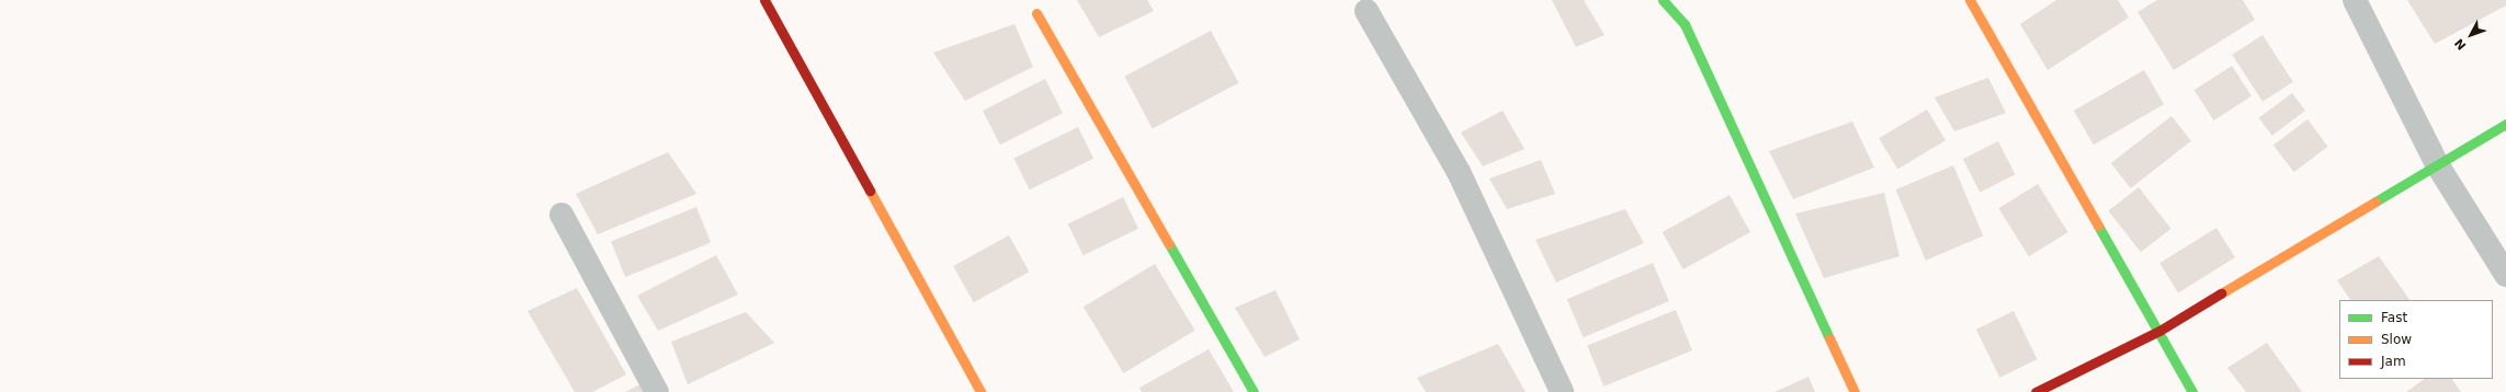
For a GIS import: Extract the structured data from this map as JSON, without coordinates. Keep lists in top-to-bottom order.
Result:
{
  "legend": ["Fast", "Slow", "Jam"],
  "north": "bottom left"
}
